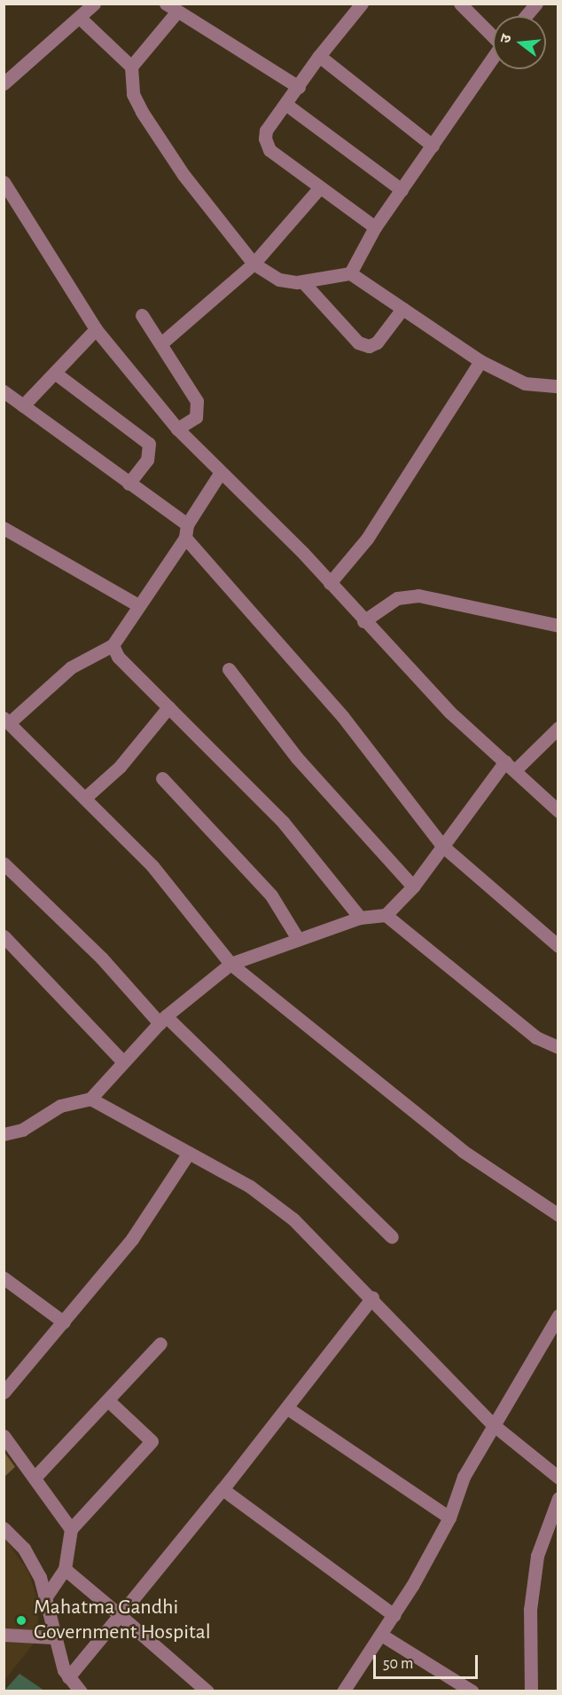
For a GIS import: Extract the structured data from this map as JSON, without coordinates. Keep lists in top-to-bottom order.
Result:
{
  "places": ["Mahatma Gandhi Government Hospital"],
  "scale_bar": "50 m",
  "north": "left"
}
